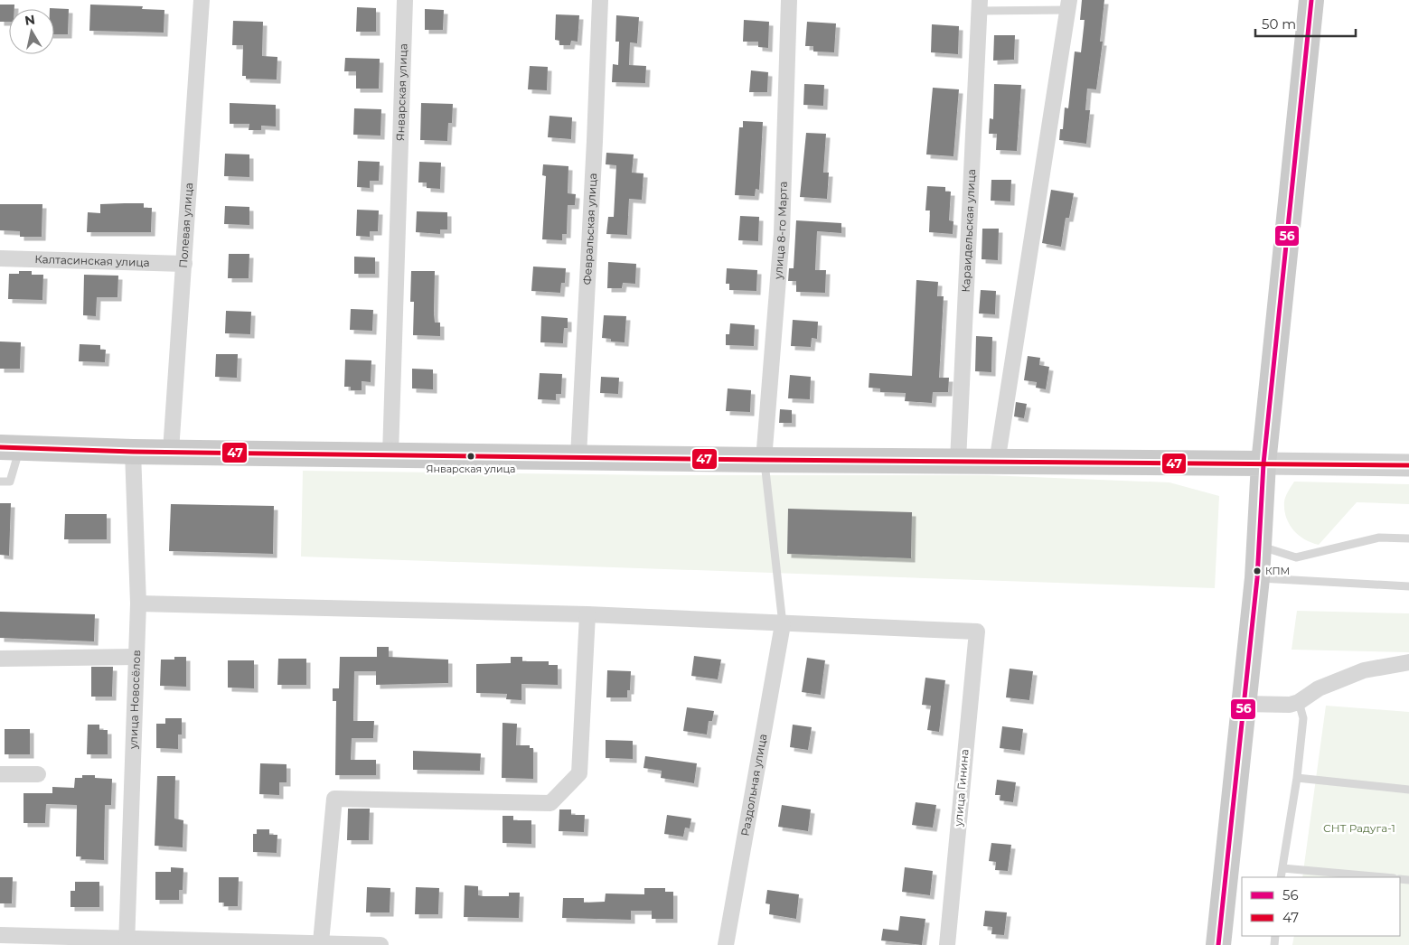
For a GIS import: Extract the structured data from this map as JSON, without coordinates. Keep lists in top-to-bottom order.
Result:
{
  "streets": {
    "street": [
      "Январская улица",
      "Полевая улица",
      "Февральская улица",
      "улица 8-го Марта",
      "Караидельская улица",
      "Калтасинская улица",
      "улица Новосёлов",
      "Раздольная улица",
      "улица Гинина"
    ]
  },
  "crossings": [
    ["Полевая улица", "Калтасинская улица"],
    ["Раздольная улица", "улица Гинина"]
  ],
  "parks": ["СНТ Радуга-1"],
  "places": ["Январская улица", "КПМ"],
  "lines": ["transit line 56", "transit line 47"],
  "legend": ["56", "47"],
  "scale_bar": "50 m",
  "north": "top"
}
